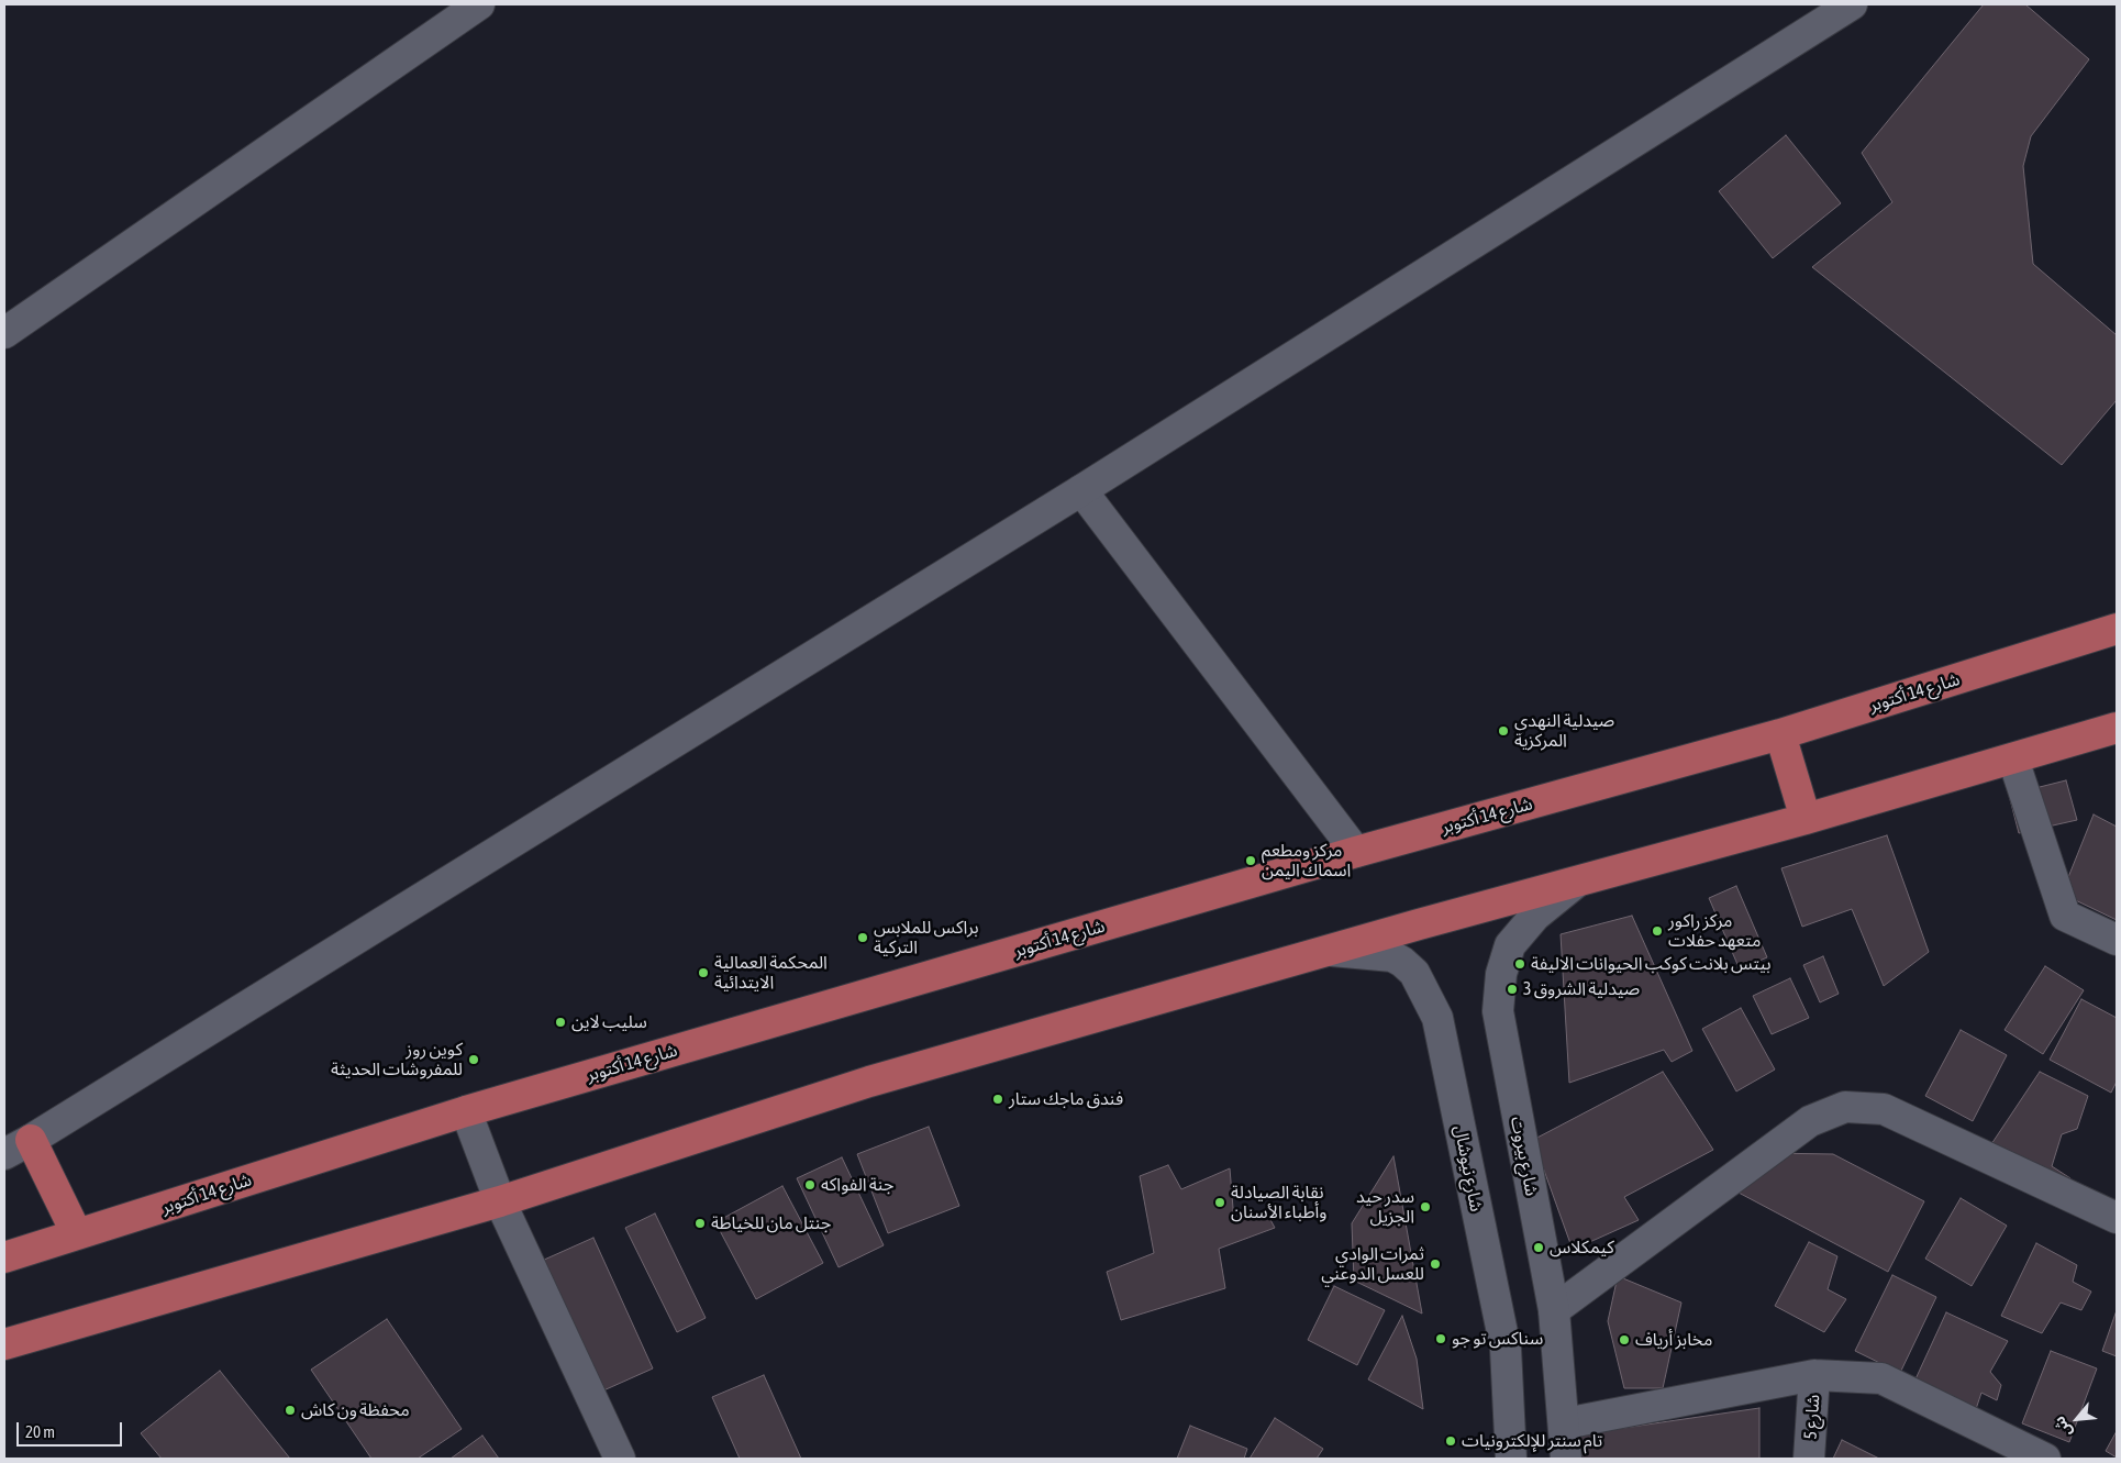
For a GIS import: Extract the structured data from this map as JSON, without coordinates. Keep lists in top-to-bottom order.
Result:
{
  "streets": {
    "main road": ["شارع 14 أكتوبر"],
    "street": ["شارع بيروت", "شارع نيوشال", "شارع 5"]
  },
  "places": [
    "صيدلية النهدي المركزية",
    "مركز ومطعم اسماك اليمن",
    "مركز راكور متعهد حفلات",
    "براكس للملابس التركية",
    "بيتس بلانت كوكب الحيوانات الاليفة",
    "المحكمة العمالية الايتدائية",
    "صيدلية الشروق 3",
    "سليب لاين",
    "كوين روز للمفروشات الحديثة",
    "فندق ماجك ستار",
    "جنة الفواكه",
    "نقابة الصيادلة وأطباء الأسنان",
    "سدر حيد الجزيل",
    "جنتل مان للخياطة",
    "كيمكلاس",
    "ثمرات الوادي للعسل الدوعني",
    "سناكس تو جو",
    "مخابز أرياف",
    "محفظة ون كاش",
    "تام سنتر للإلكترونيات"
  ],
  "scale_bar": "20 m",
  "north": "bottom left"
}
